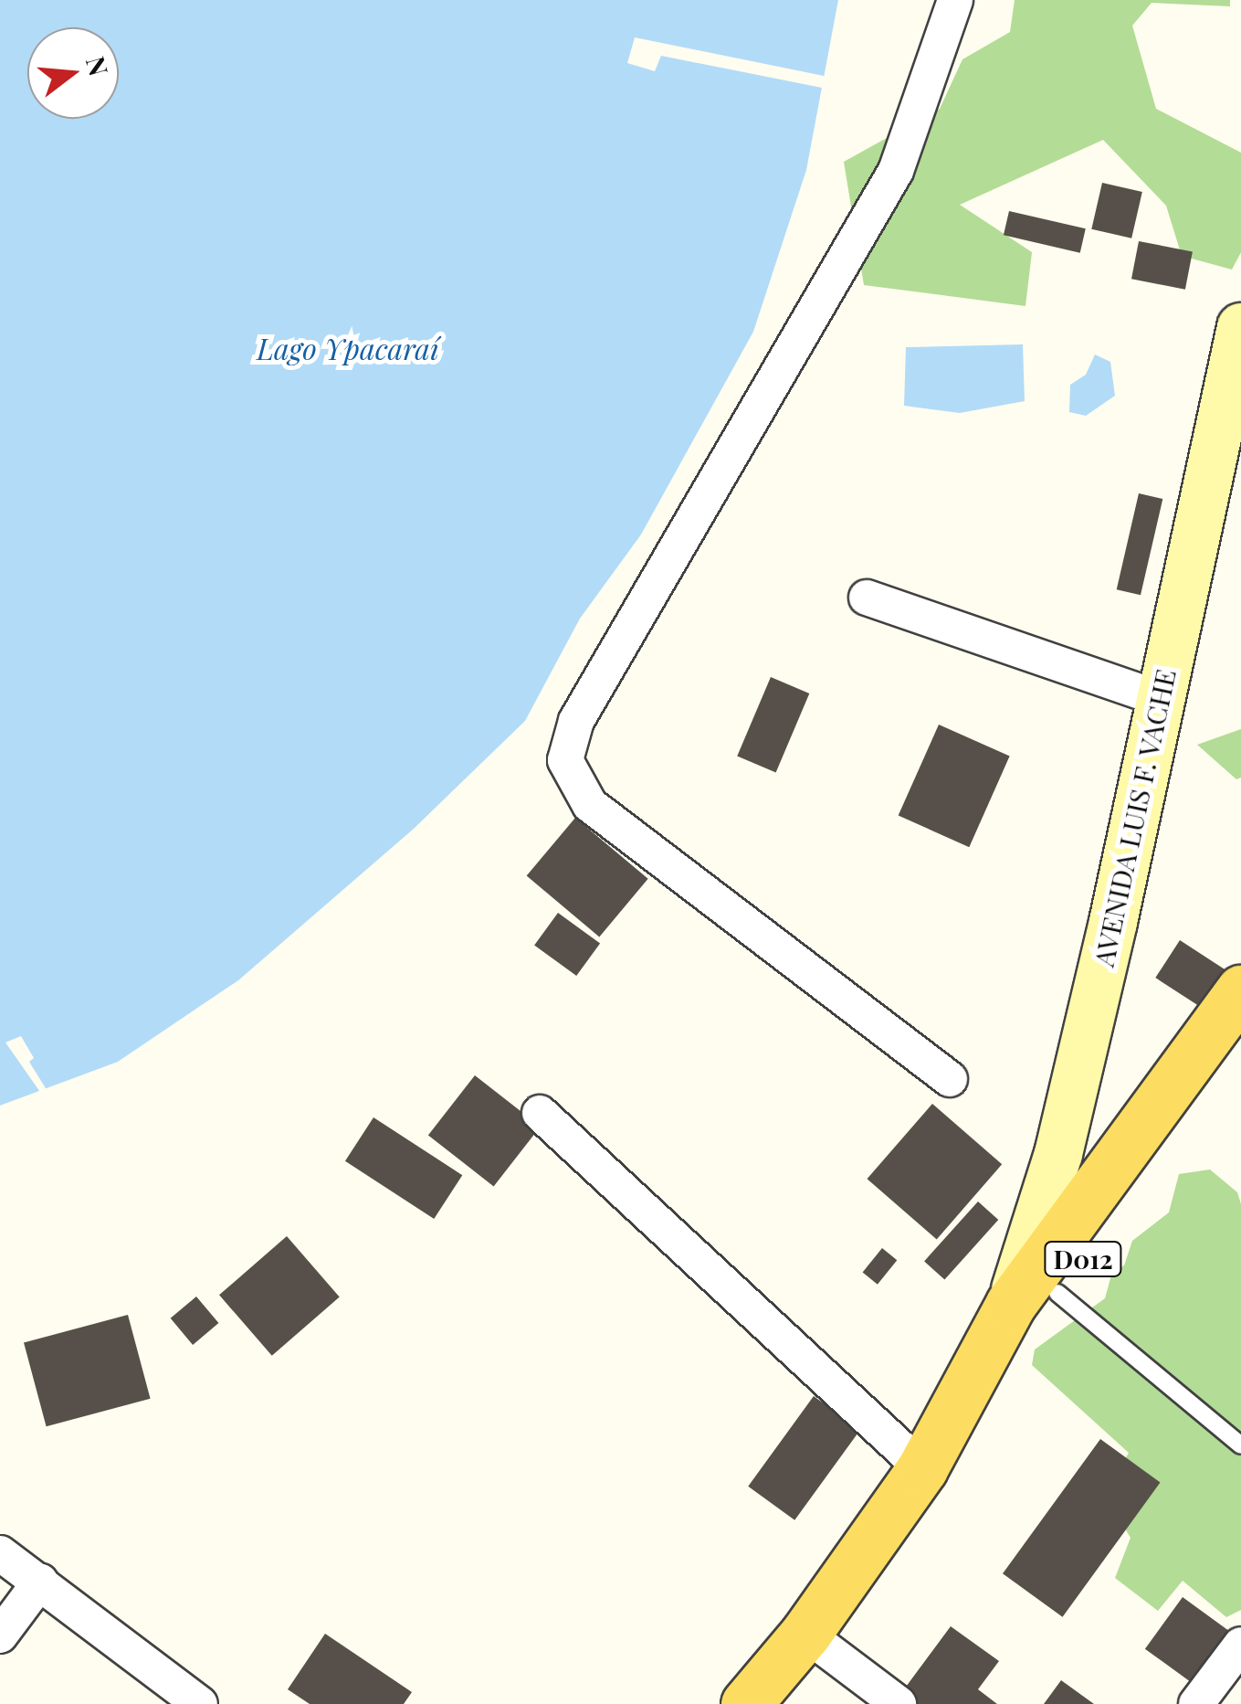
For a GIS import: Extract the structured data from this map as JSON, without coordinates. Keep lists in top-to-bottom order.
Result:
{
  "streets": {
    "main road": ["D012"],
    "street": ["AVENIDA LUIS F. VACHE"]
  },
  "crossings": [
    ["AVENIDA LUIS F. VACHE", "D012"]
  ],
  "water": ["Lago Ypacaraí"],
  "north": "right"
}
